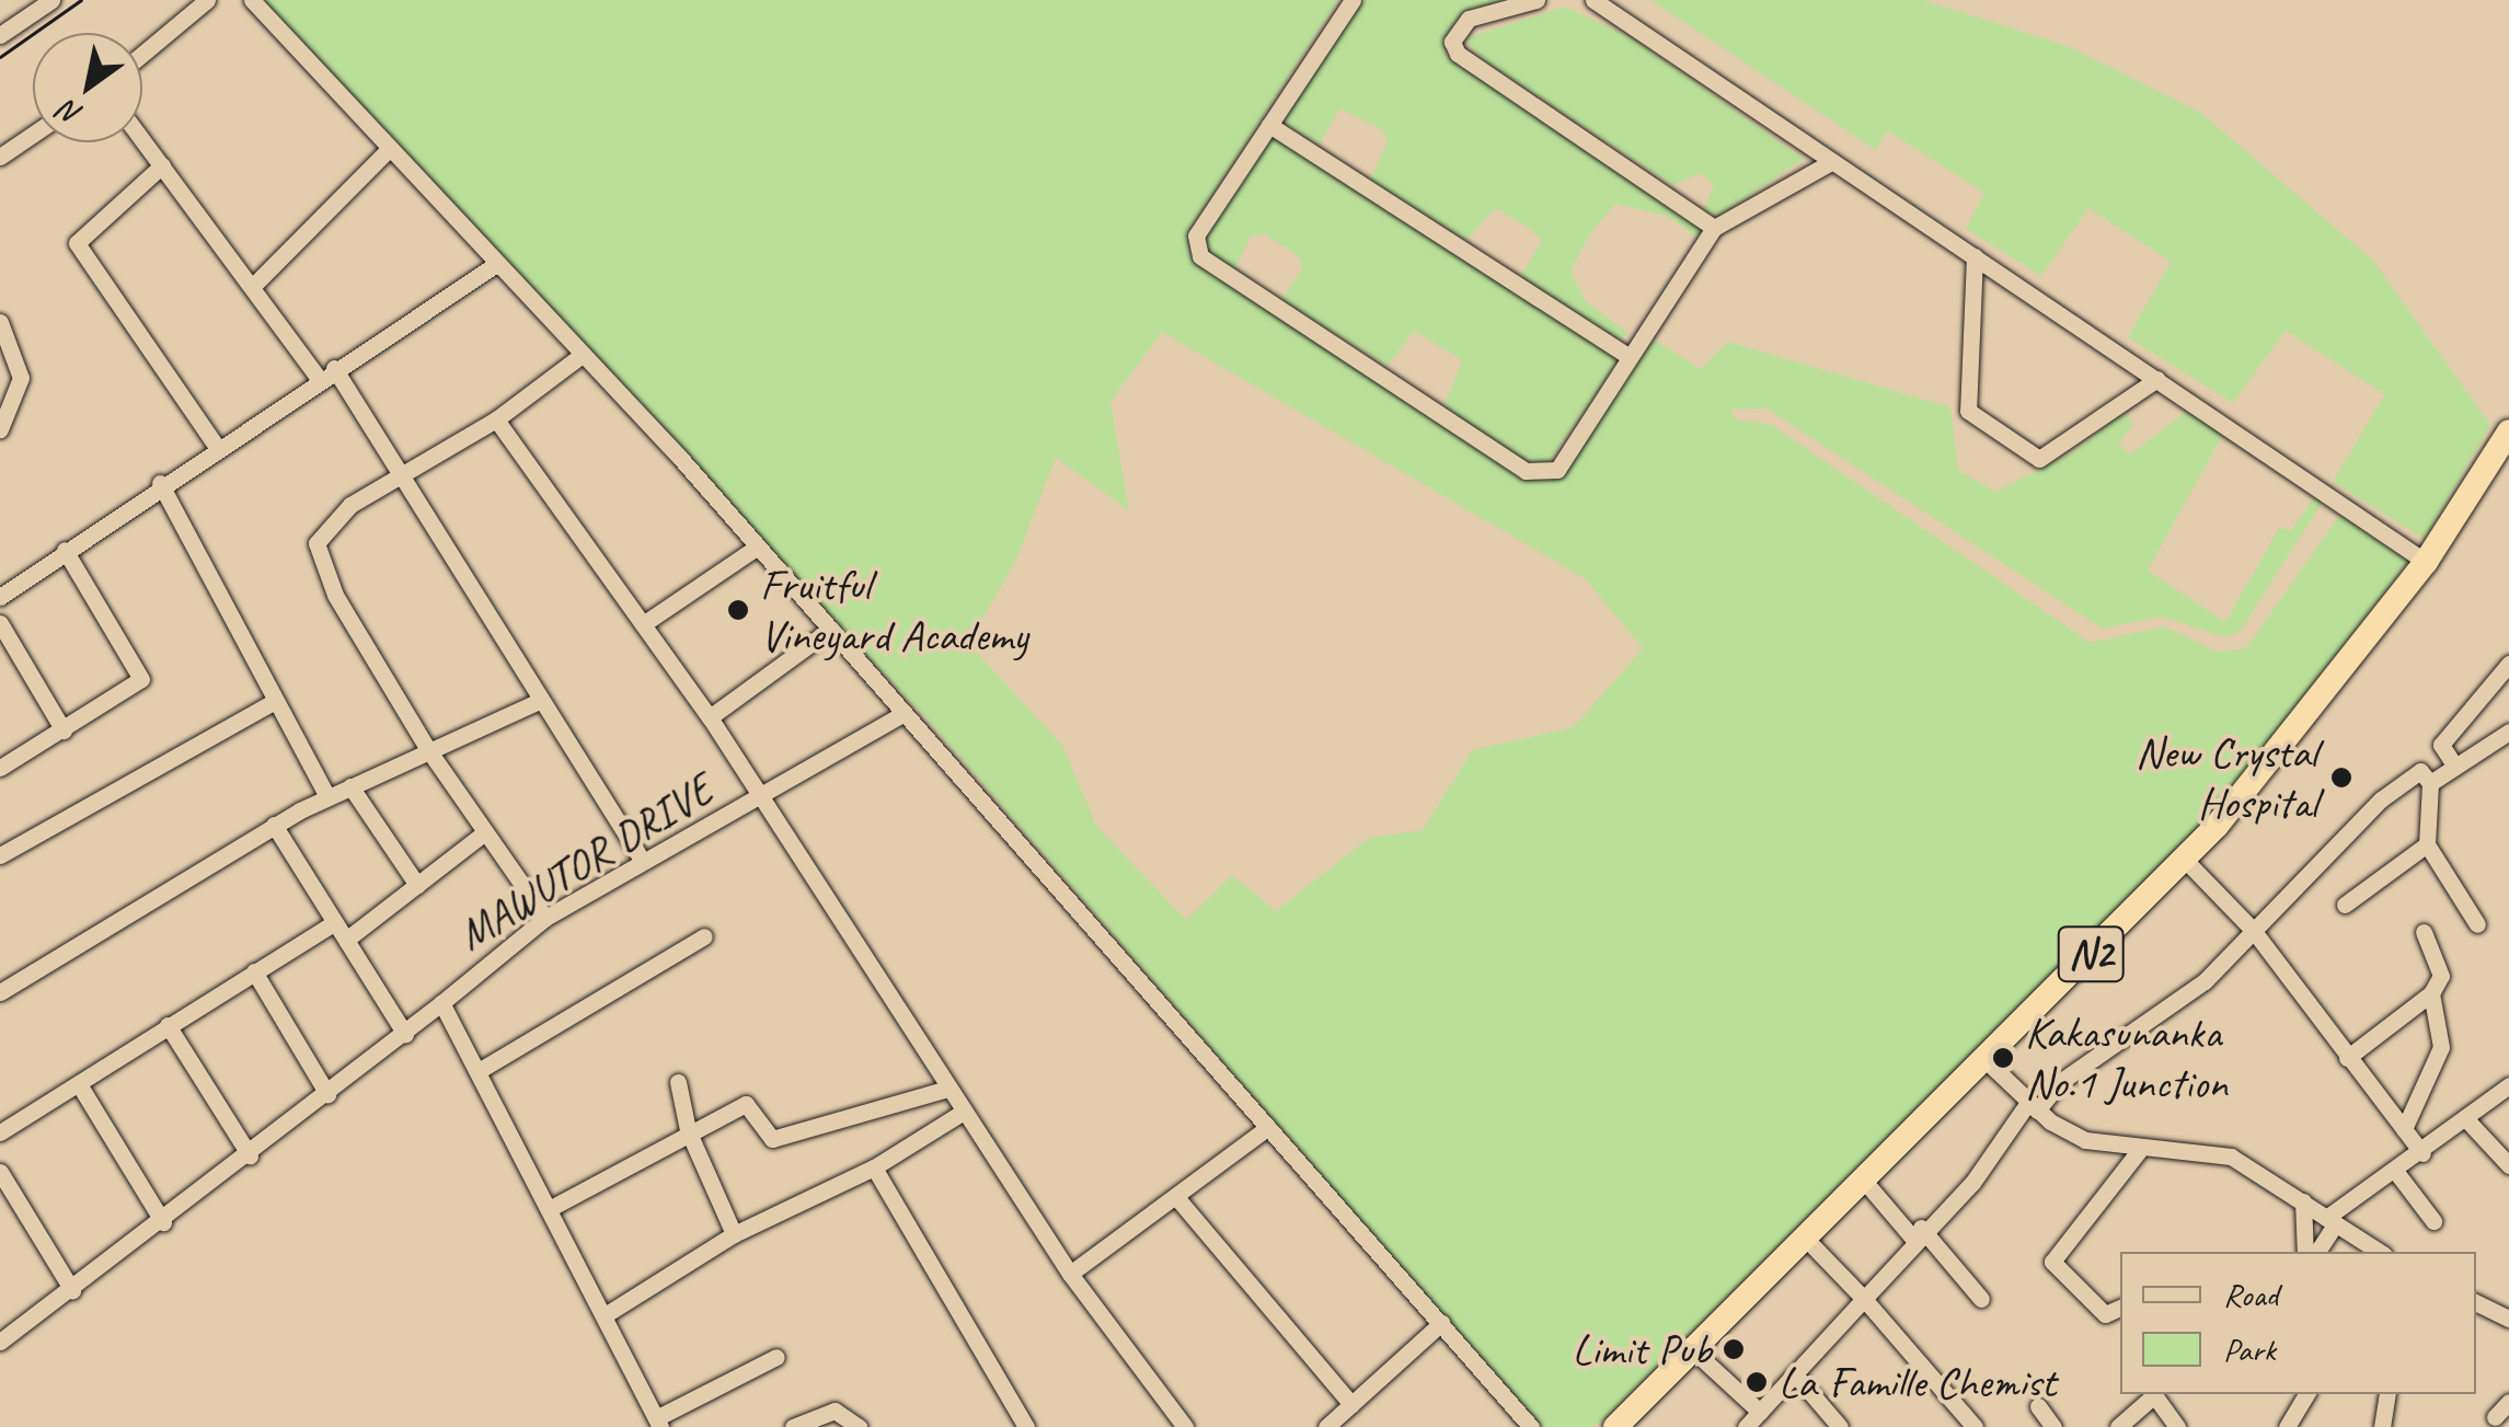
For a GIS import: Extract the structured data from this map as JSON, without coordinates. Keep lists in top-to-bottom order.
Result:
{
  "streets": {
    "highway": ["N2"],
    "street": ["MAWUTOR DRIVE"]
  },
  "places": [
    "Fruitful Vineyard Academy",
    "New Crystal Hospital",
    "Kakasunanka No.1 Junction",
    "Limit Pub",
    "La Famille Chemist"
  ],
  "legend": ["Road", "Park"],
  "north": "bottom left"
}
